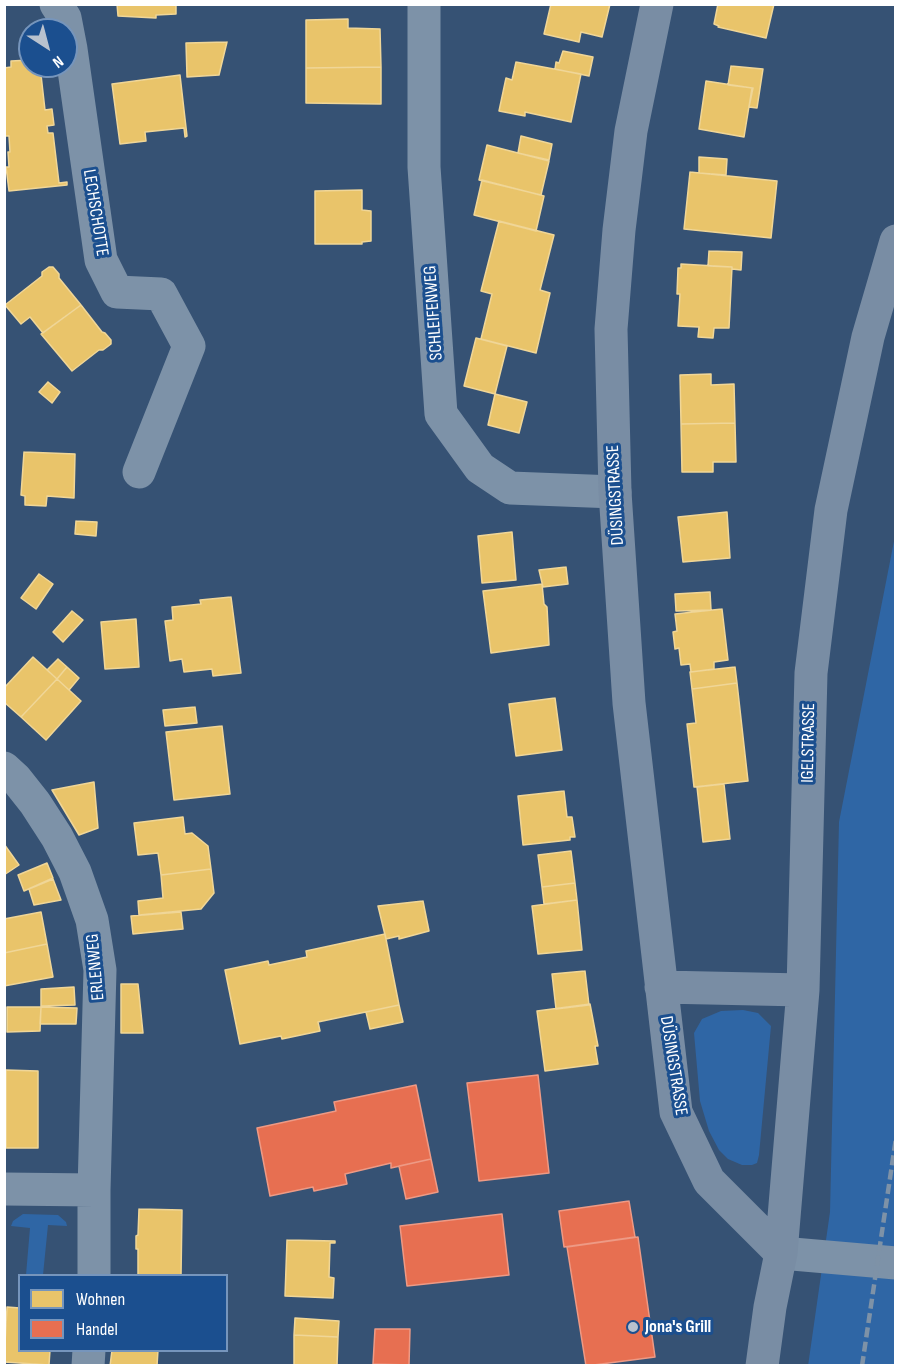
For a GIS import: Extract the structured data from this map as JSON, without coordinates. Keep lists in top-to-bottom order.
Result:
{
  "streets": {
    "main road": ["DÜSINGSTRASSE", "IGELSTRASSE"],
    "street": ["LECHSCHOTTE", "SCHLEIFENWEG", "ERLENWEG"]
  },
  "crossings": [
    ["SCHLEIFENWEG", "DÜSINGSTRASSE"],
    ["DÜSINGSTRASSE", "IGELSTRASSE"]
  ],
  "places": ["Jona's Grill"],
  "legend": ["Wohnen", "Handel"],
  "north": "bottom right"
}
